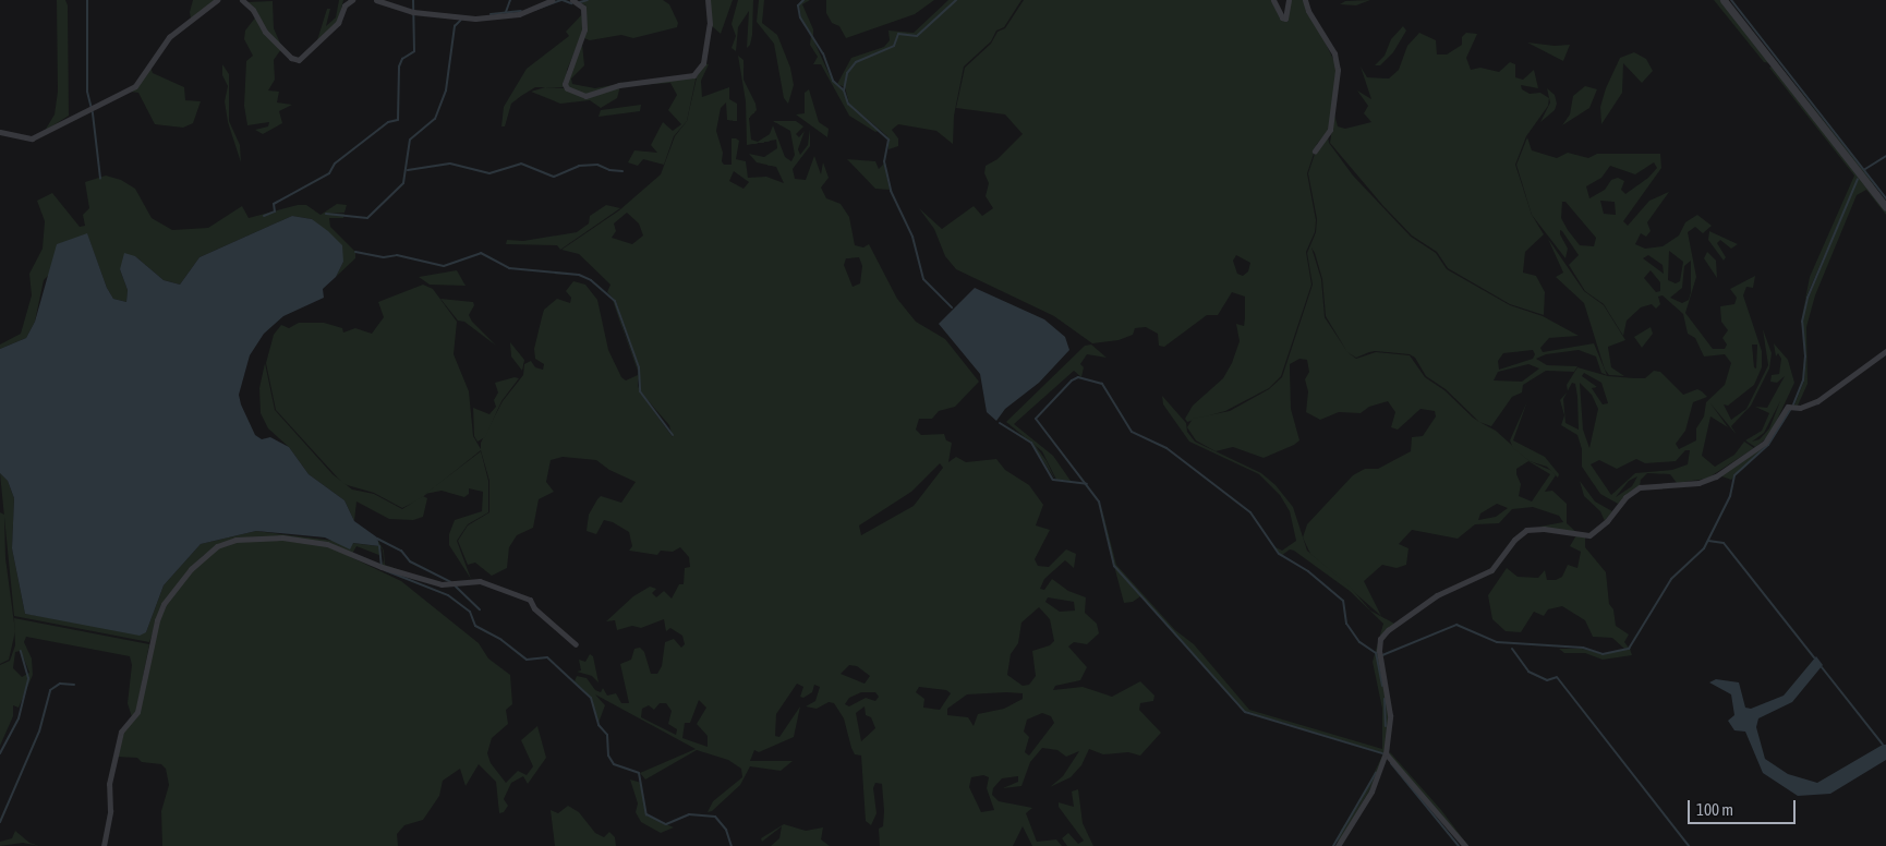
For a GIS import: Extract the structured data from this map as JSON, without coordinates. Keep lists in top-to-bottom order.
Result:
{
  "scale_bar": "100 m"
}
